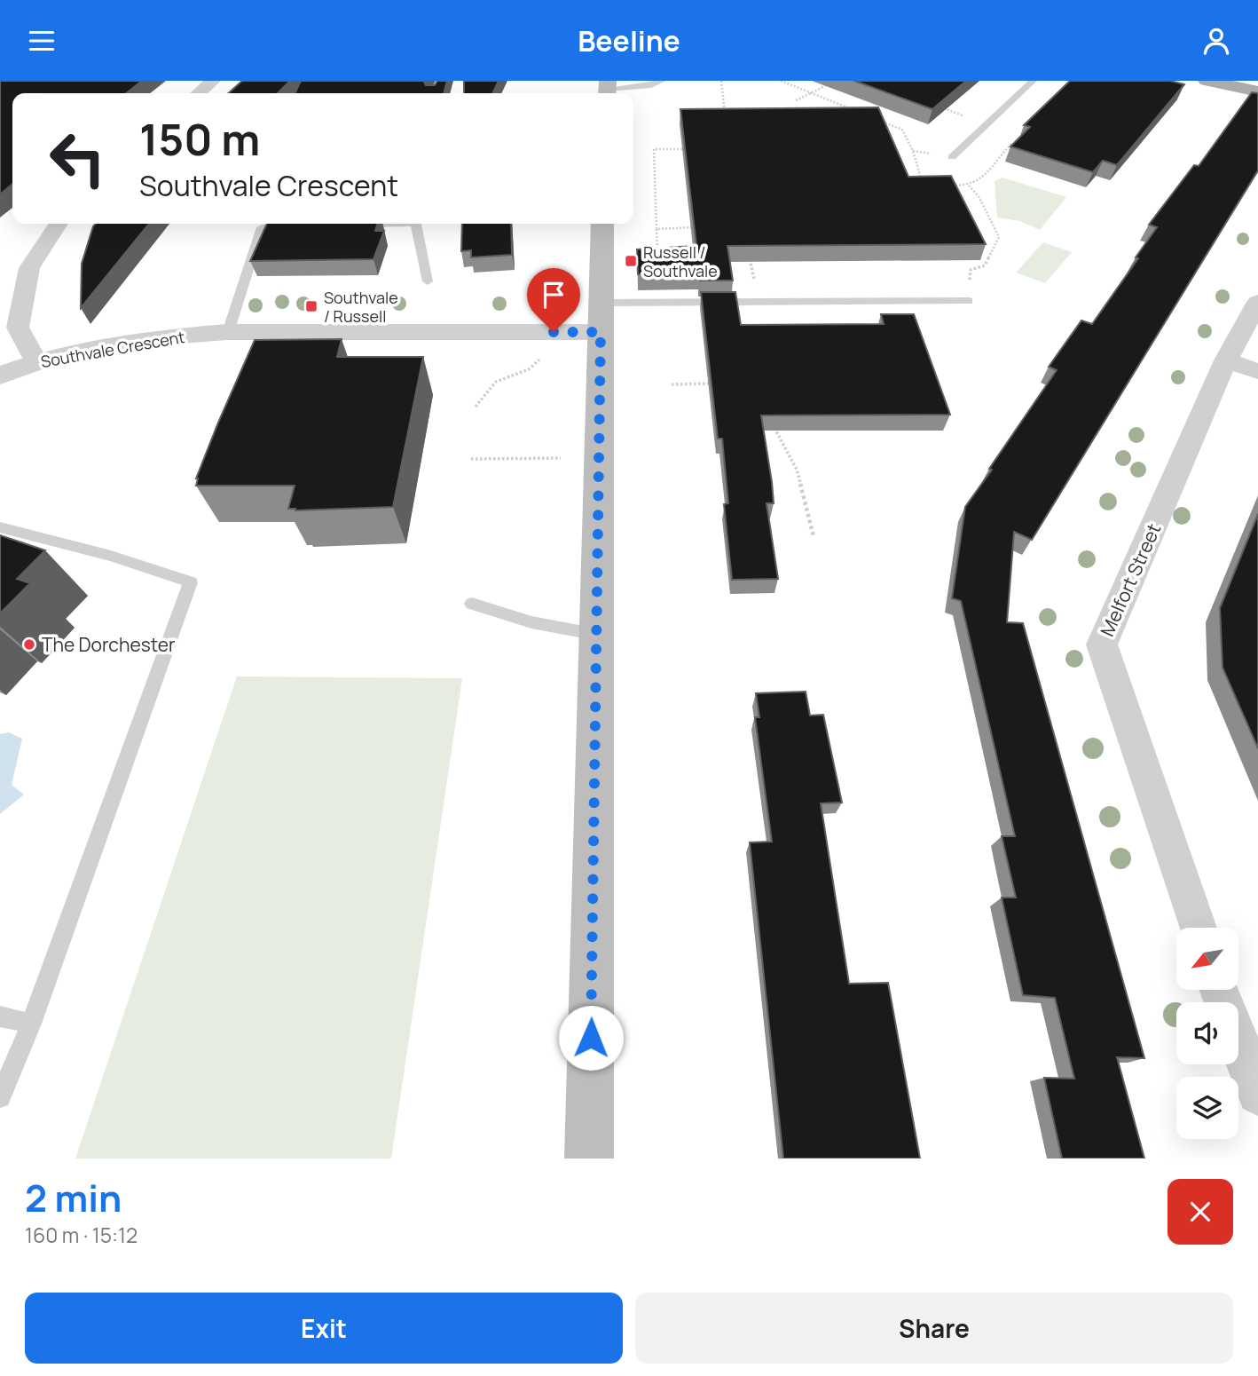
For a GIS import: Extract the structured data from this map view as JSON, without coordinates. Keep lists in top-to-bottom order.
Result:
{
  "streets": {
    "street": ["Southvale Crescent", "Melfort Street"]
  },
  "places": {
    "transit": ["Russell / Southvale", "Southvale / Russell"],
    "other": ["The Dorchester"]
  },
  "north": "bottom left",
  "page": {
    "header": "Beeline",
    "turn": ["150 m", "Southvale Crescent"],
    "heading": ["2 min", "160 m · 15:12"],
    "buttons": ["Exit", "Share"]
  }
}
